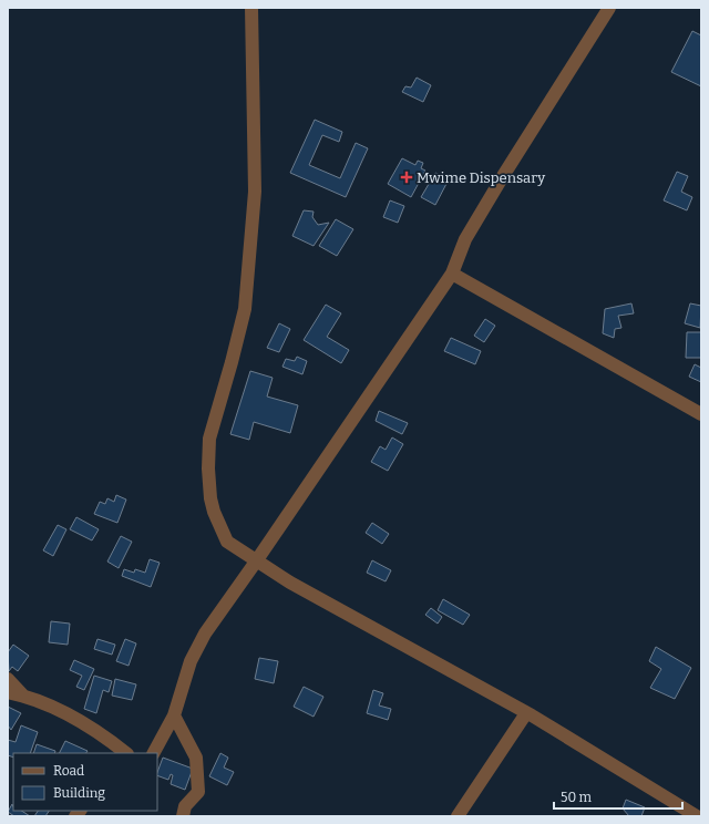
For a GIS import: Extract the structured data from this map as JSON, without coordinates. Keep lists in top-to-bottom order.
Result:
{
  "places": {
    "health": ["Mwime Dispensary"]
  },
  "legend": ["Road", "Building"],
  "scale_bar": "50 m"
}
